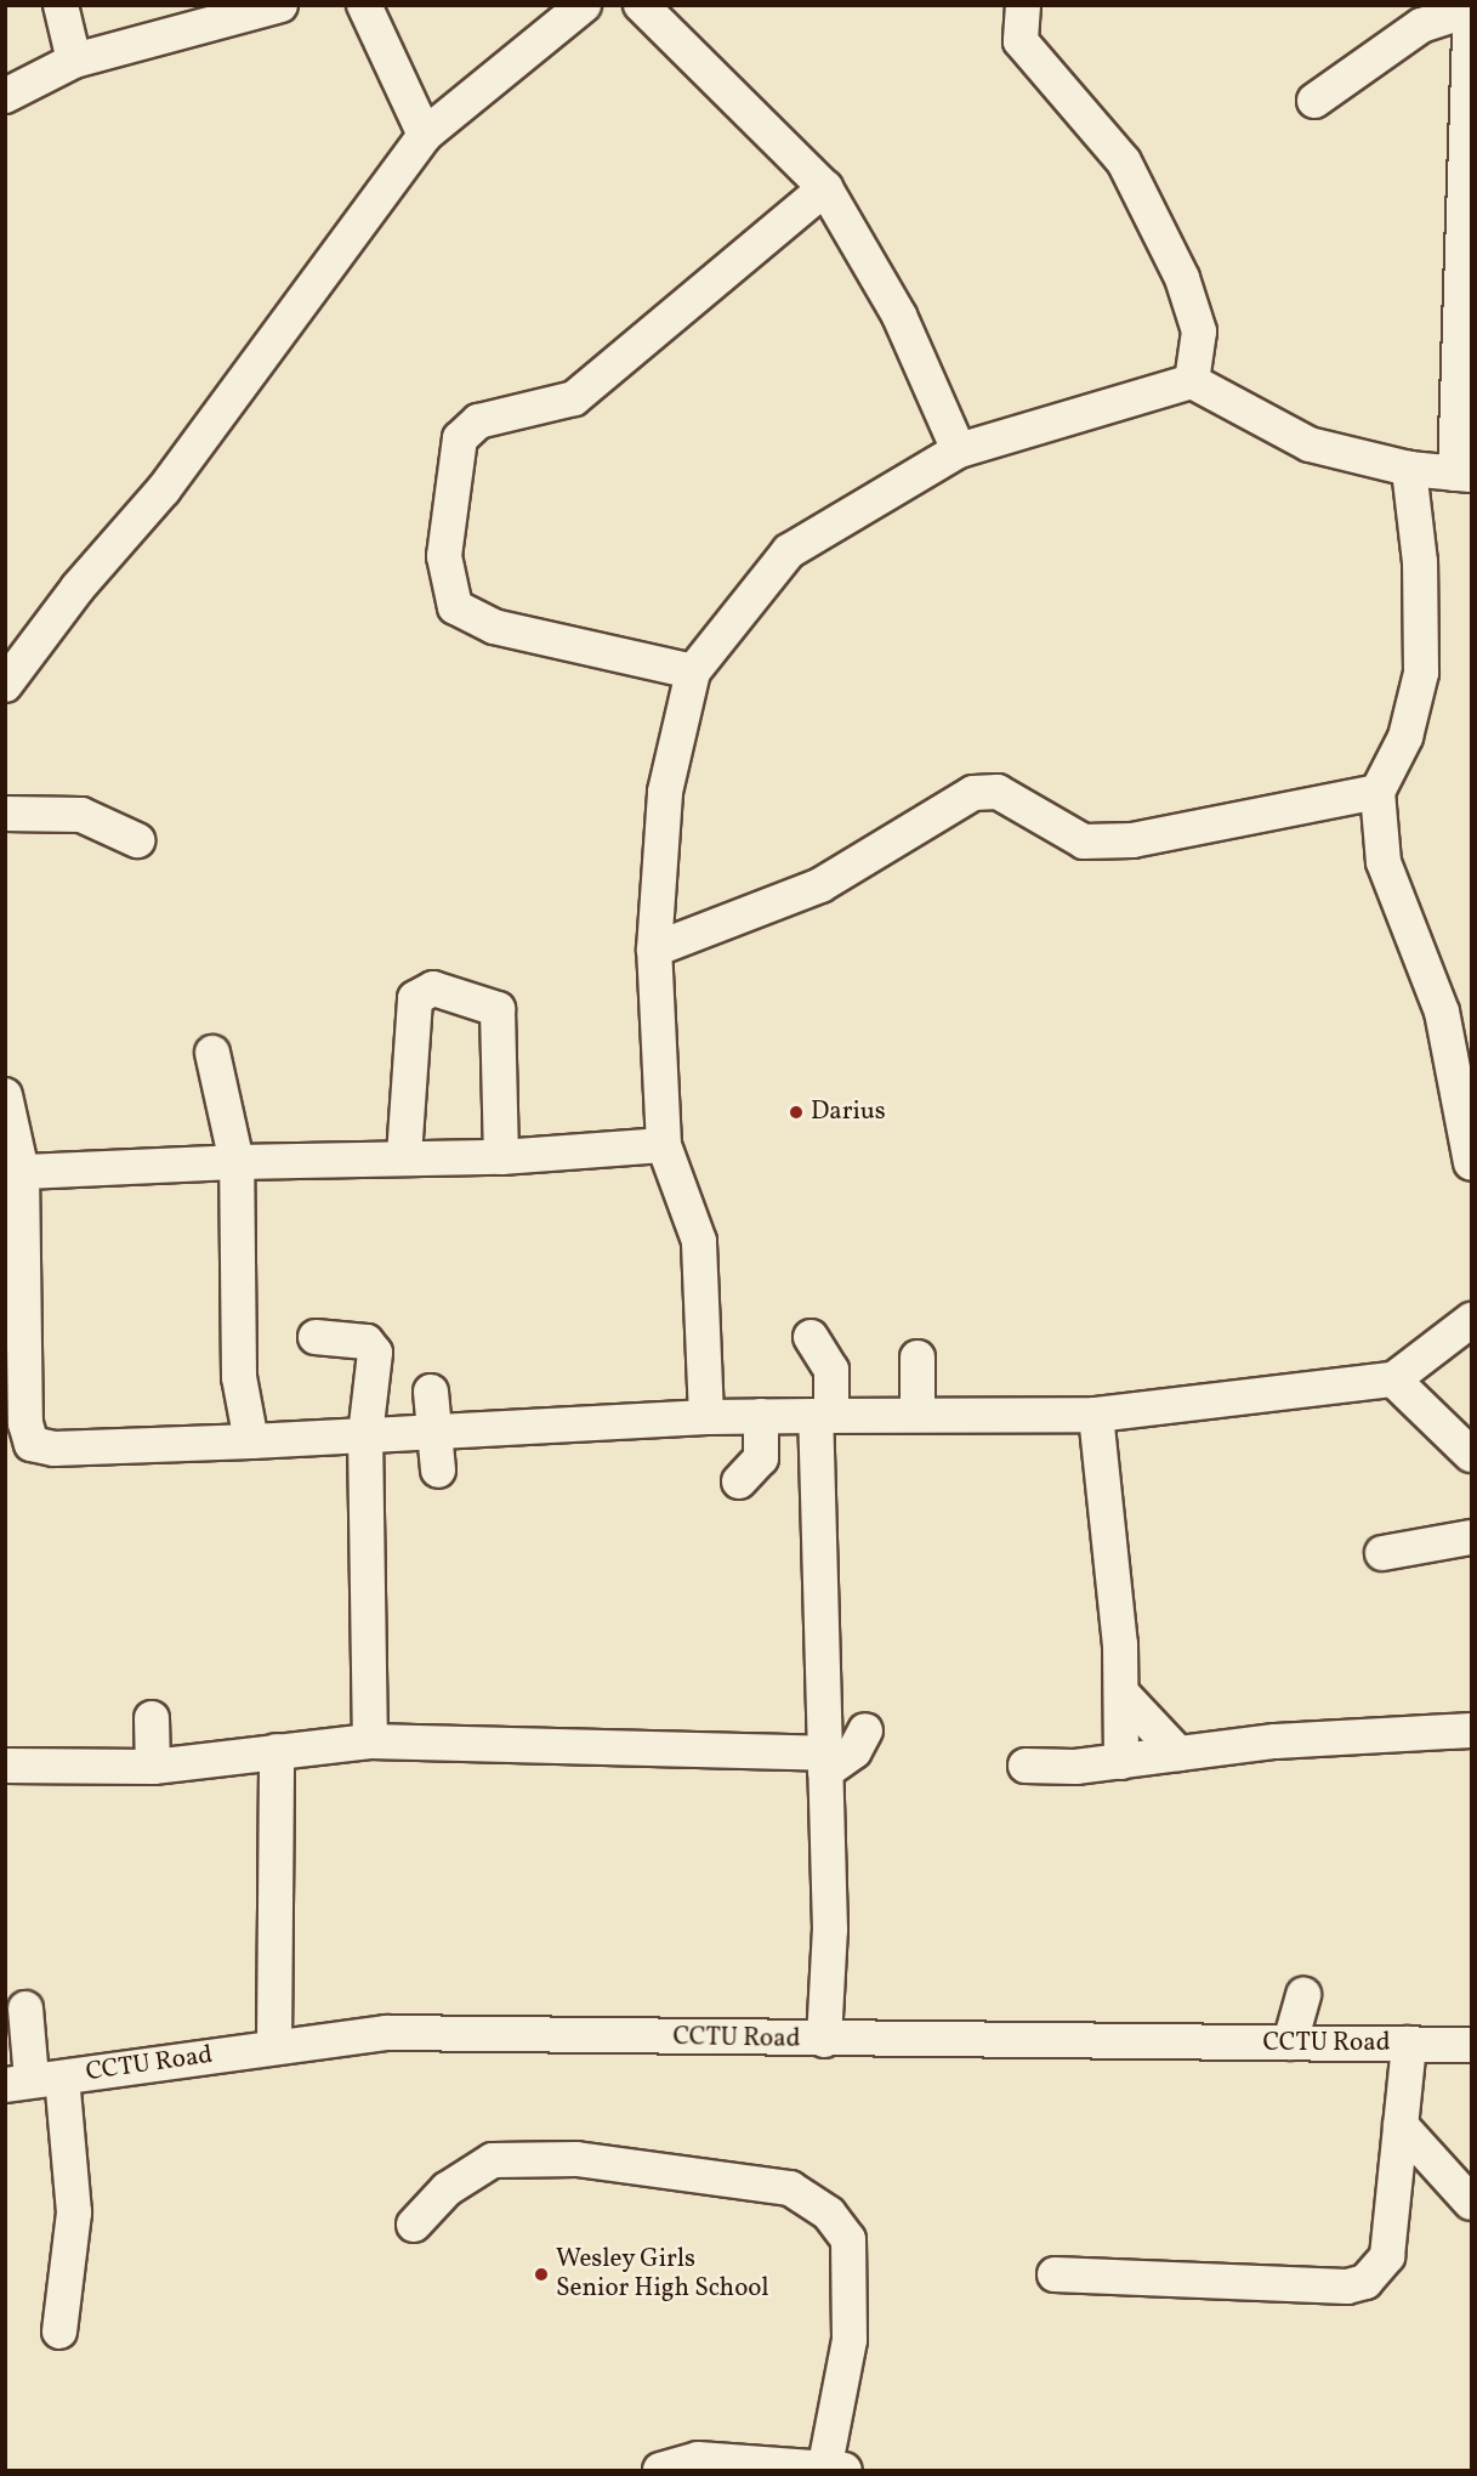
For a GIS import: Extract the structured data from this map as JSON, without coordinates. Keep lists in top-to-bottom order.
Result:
{
  "streets": {
    "street": ["CCTU Road"]
  },
  "places": ["Darius", "Wesley Girls Senior High School"]
}
